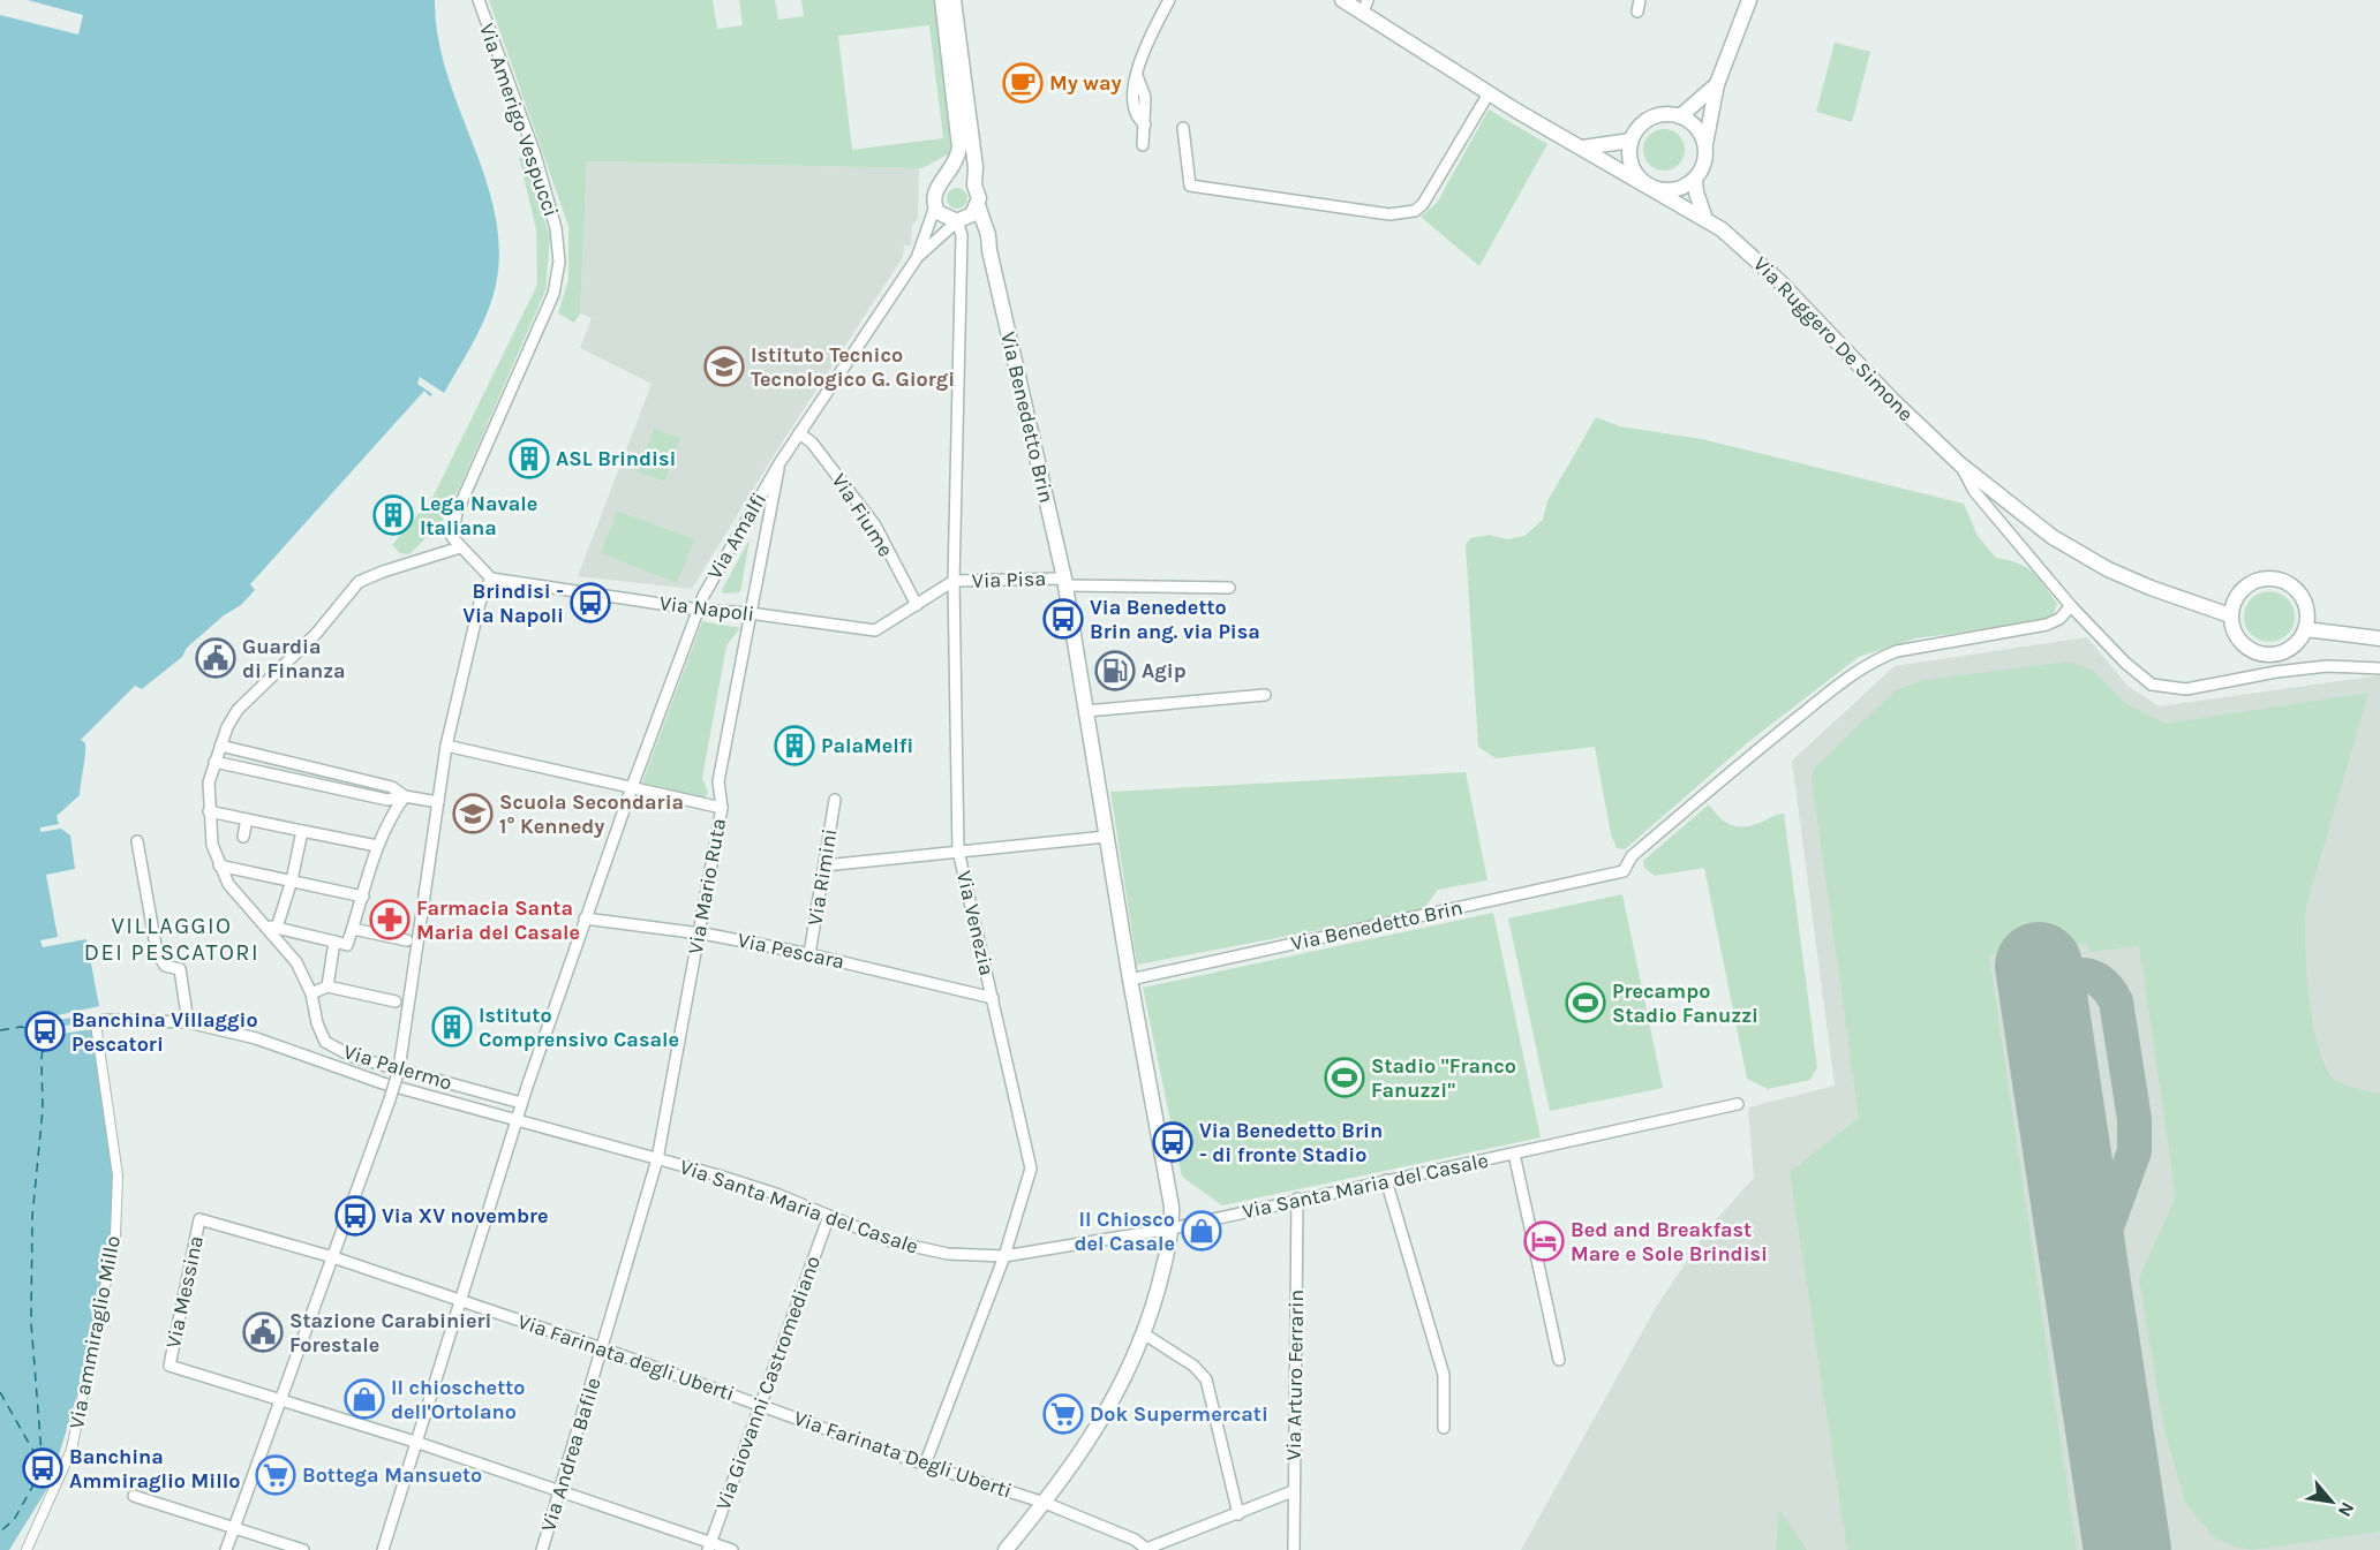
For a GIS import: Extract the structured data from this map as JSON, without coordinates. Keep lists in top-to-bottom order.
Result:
{
  "streets": {
    "street": [
      "Via Amerigo Vespucci",
      "Via Ruggero De Simone",
      "Via Benedetto Brin",
      "Via Fiume",
      "Via Amalfi",
      "Via Pisa",
      "Via Napoli",
      "Via Rimini",
      "Via Mario Ruta",
      "Via Venezia",
      "Via Pescara",
      "Via Palermo",
      "Via Santa Maria del Casale",
      "Via Messina",
      "Via ammiraglio Millo",
      "Via Farinata degli Uberti",
      "Via Arturo Ferrarin",
      "Via Giovanni Castromediano",
      "Via Andrea Bafile",
      "Via Farinata Degli Uberti"
    ]
  },
  "crossings": [
    ["Via Amerigo Vespucci", "Via Palermo"],
    ["Via Benedetto Brin", "Via Amalfi"],
    ["Via Benedetto Brin", "Via Pisa"],
    ["Via Benedetto Brin", "Via Venezia"],
    ["Via Benedetto Brin", "Via Santa Maria del Casale"],
    ["Via Benedetto Brin", "Via Farinata Degli Uberti"],
    ["Via Fiume", "Via Amalfi"],
    ["Via Fiume", "Via Napoli"],
    ["Via Amalfi", "Via Napoli"],
    ["Via Amalfi", "Via Mario Ruta"],
    ["Via Amalfi", "Via Venezia"],
    ["Via Amalfi", "Via Pescara"],
    ["Via Amalfi", "Via Palermo"],
    ["Via Amalfi", "Via Santa Maria del Casale"],
    ["Via Amalfi", "Via Farinata degli Uberti"],
    ["Via Pisa", "Via Napoli"],
    ["Via Pisa", "Via Venezia"],
    ["Via Napoli", "Via Mario Ruta"],
    ["Via Napoli", "Via Venezia"],
    ["Via Rimini", "Via Pescara"],
    ["Via Mario Ruta", "Via Pescara"],
    ["Via Mario Ruta", "Via Santa Maria del Casale"],
    ["Via Mario Ruta", "Via Andrea Bafile"],
    ["Via Venezia", "Via Pescara"],
    ["Via Venezia", "Via Santa Maria del Casale"],
    ["Via Venezia", "Via Farinata Degli Uberti"],
    ["Via Santa Maria del Casale", "Via ammiraglio Millo"],
    ["Via Santa Maria del Casale", "Via Arturo Ferrarin"],
    ["Via Santa Maria del Casale", "Via Giovanni Castromediano"],
    ["Via Santa Maria del Casale", "Via Andrea Bafile"],
    ["Via Messina", "Via Farinata degli Uberti"],
    ["Via Farinata degli Uberti", "Via Giovanni Castromediano"],
    ["Via Farinata degli Uberti", "Via Andrea Bafile"],
    ["Via Farinata degli Uberti", "Via Farinata Degli Uberti"],
    ["Via Giovanni Castromediano", "Via Farinata Degli Uberti"]
  ],
  "districts": ["VILLAGGIO DEI PESCATORI"],
  "places": {
    "cafe": ["My way"],
    "school or university": ["Istituto Tecnico Tecnologico G. Giorgi", "Scuola Secondaria 1° Kennedy"],
    "building": [
      "ASL Brindisi",
      "Lega Navale Italiana",
      "PalaMelfi",
      "Istituto Comprensivo Casale"
    ],
    "bus stop": [
      "Brindisi - Via Napoli",
      "Via Benedetto Brin ang. via Pisa",
      "Banchina Villaggio Pescatori",
      "Via Benedetto Brin - di fronte Stadio",
      "Via XV novembre",
      "Banchina Ammiraglio Millo"
    ],
    "public building": ["Guardia di Finanza", "Stazione Carabinieri Forestale"],
    "fuel station": ["Agip"],
    "pharmacy": ["Farmacia Santa Maria del Casale"],
    "sports": ["Precampo Stadio Fanuzzi", "Stadio \"Franco Fanuzzi\""],
    "shop": ["Il Chiosco del Casale", "Il chioschetto dell'Ortolano"],
    "hotel": ["Bed and Breakfast Mare e Sole Brindisi"],
    "supermarket": ["Dok Supermercati", "Bottega Mansueto"]
  },
  "north": "bottom right"
}
